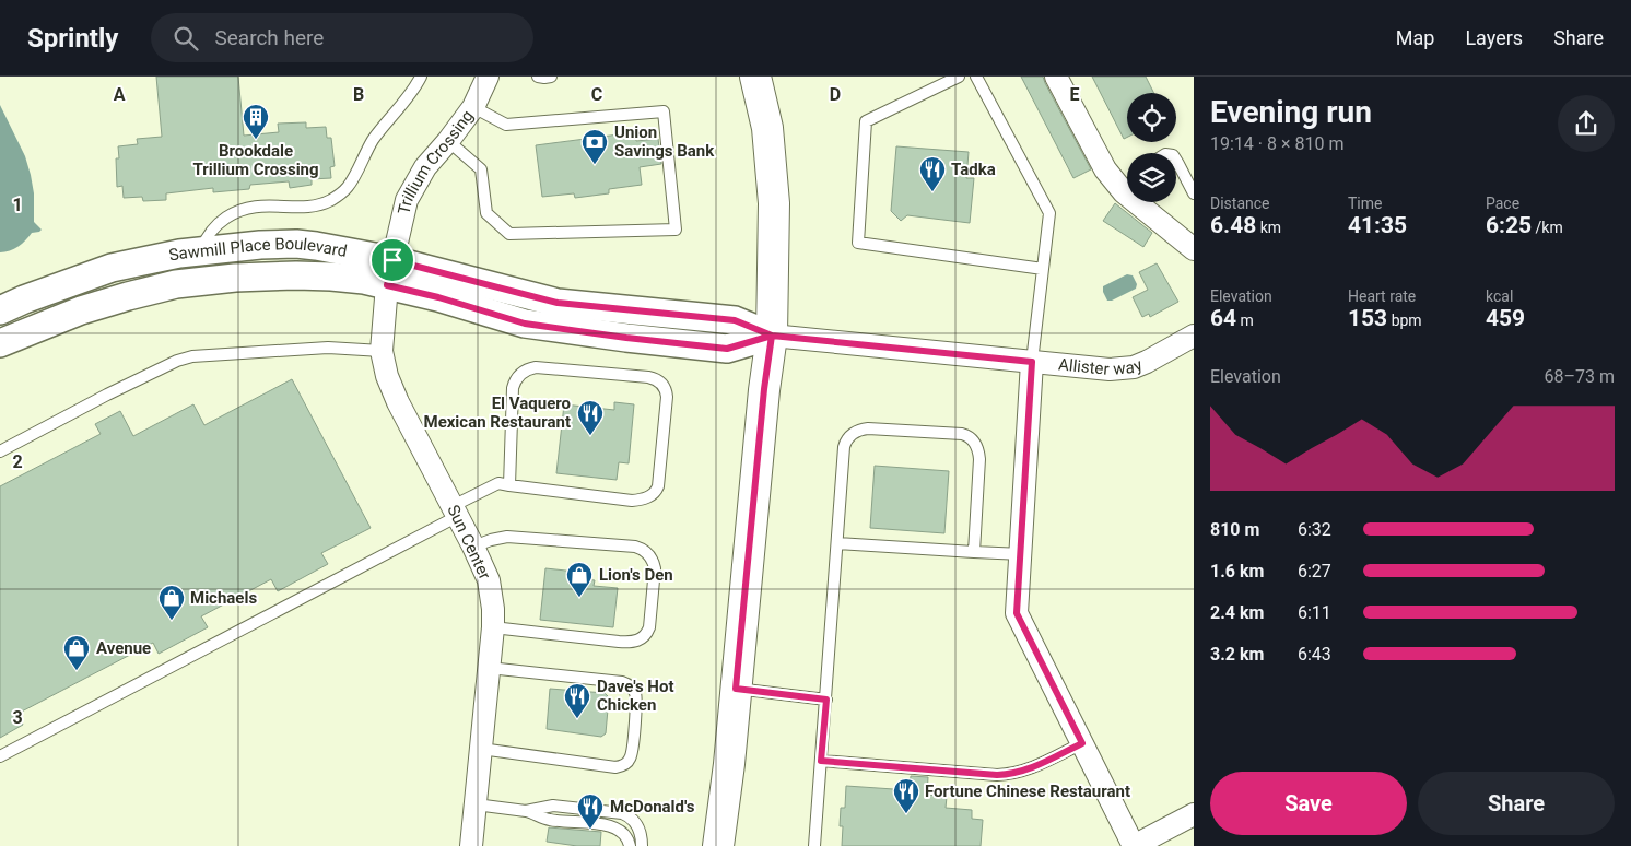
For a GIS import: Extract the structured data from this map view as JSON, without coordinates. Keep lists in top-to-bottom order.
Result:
{
  "streets": {
    "street": [
      "Trillium Crossing",
      "Sawmill Place Boulevard",
      "Allister way",
      "Sun Center"
    ]
  },
  "crossings": [
    ["Trillium Crossing", "Sawmill Place Boulevard"],
    ["Trillium Crossing", "Sun Center"],
    ["Sawmill Place Boulevard", "Allister way"],
    ["Sawmill Place Boulevard", "Sun Center"]
  ],
  "places": {
    "building": ["Brookdale Trillium Crossing"],
    "bank": ["Union Savings Bank"],
    "restaurant": [
      "Tadka",
      "El Vaquero Mexican Restaurant",
      "Dave's Hot Chicken",
      "Fortune Chinese Restaurant",
      "McDonald's"
    ],
    "shop": ["Lion's Den", "Michaels", "Avenue"]
  },
  "page": {
    "header": "Sprintly",
    "search": "Search here",
    "nav": ["Map", "Layers", "Share"],
    "heading": ["Evening run", "19:14 · 8 × 810 m"],
    "stats": [
      ["Distance", "6.48 km"],
      ["Time", "41:35"],
      ["Pace", "6:25 /km"],
      ["Elevation", "64 m"],
      ["Heart rate", "153 bpm"],
      ["kcal", "459"]
    ],
    "chart": ["Elevation", "68–73 m"],
    "list": [
      {
        "name": "810 m",
        "note": "6:32"
      },
      {
        "name": "1.6 km",
        "note": "6:27"
      },
      {
        "name": "2.4 km",
        "note": "6:11"
      },
      {
        "name": "3.2 km",
        "note": "6:43"
      }
    ],
    "buttons": ["Save", "Share"]
  },
  "grid": {
    "columns": [
      "A",
      "B",
      "C",
      "D",
      "E"
    ],
    "rows": ["1", "2", "3"]
  }
}
